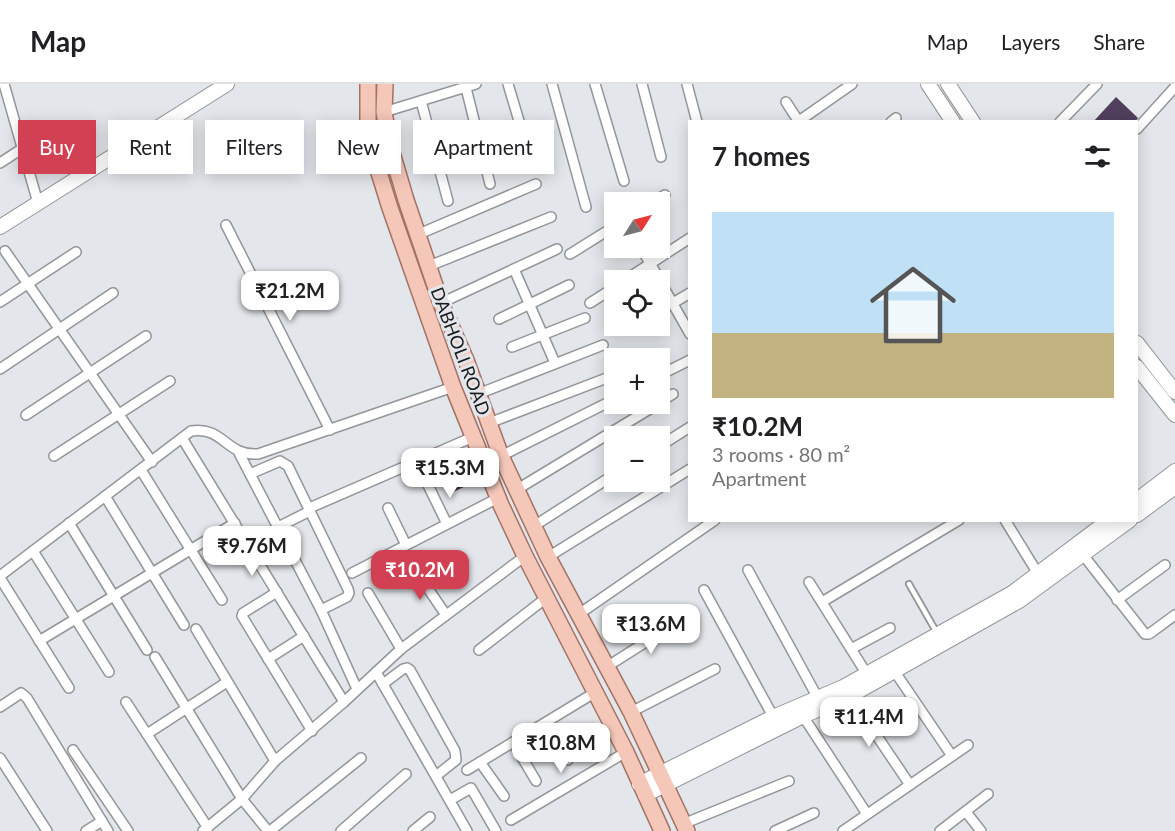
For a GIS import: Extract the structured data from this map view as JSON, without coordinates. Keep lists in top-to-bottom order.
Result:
{
  "streets": {
    "main road": ["DABHOLI ROAD"]
  },
  "north": "top right",
  "page": {
    "header": "Map",
    "nav": ["Map", "Layers", "Share"],
    "chip": [
      "Buy",
      "Rent",
      "Filters",
      "New",
      "Apartment"
    ],
    "heading": "7 homes",
    "map_buttons": ["+", "−"],
    "list": [
      {
        "name": "₹10.2M",
        "note": "3 rooms · 80 m² · Apartment"
      }
    ],
    "price": [
      "₹21.2M",
      "₹15.3M",
      "₹9.76M",
      "₹10.2M",
      "₹13.6M",
      "₹11.4M",
      "₹10.8M"
    ]
  }
}
